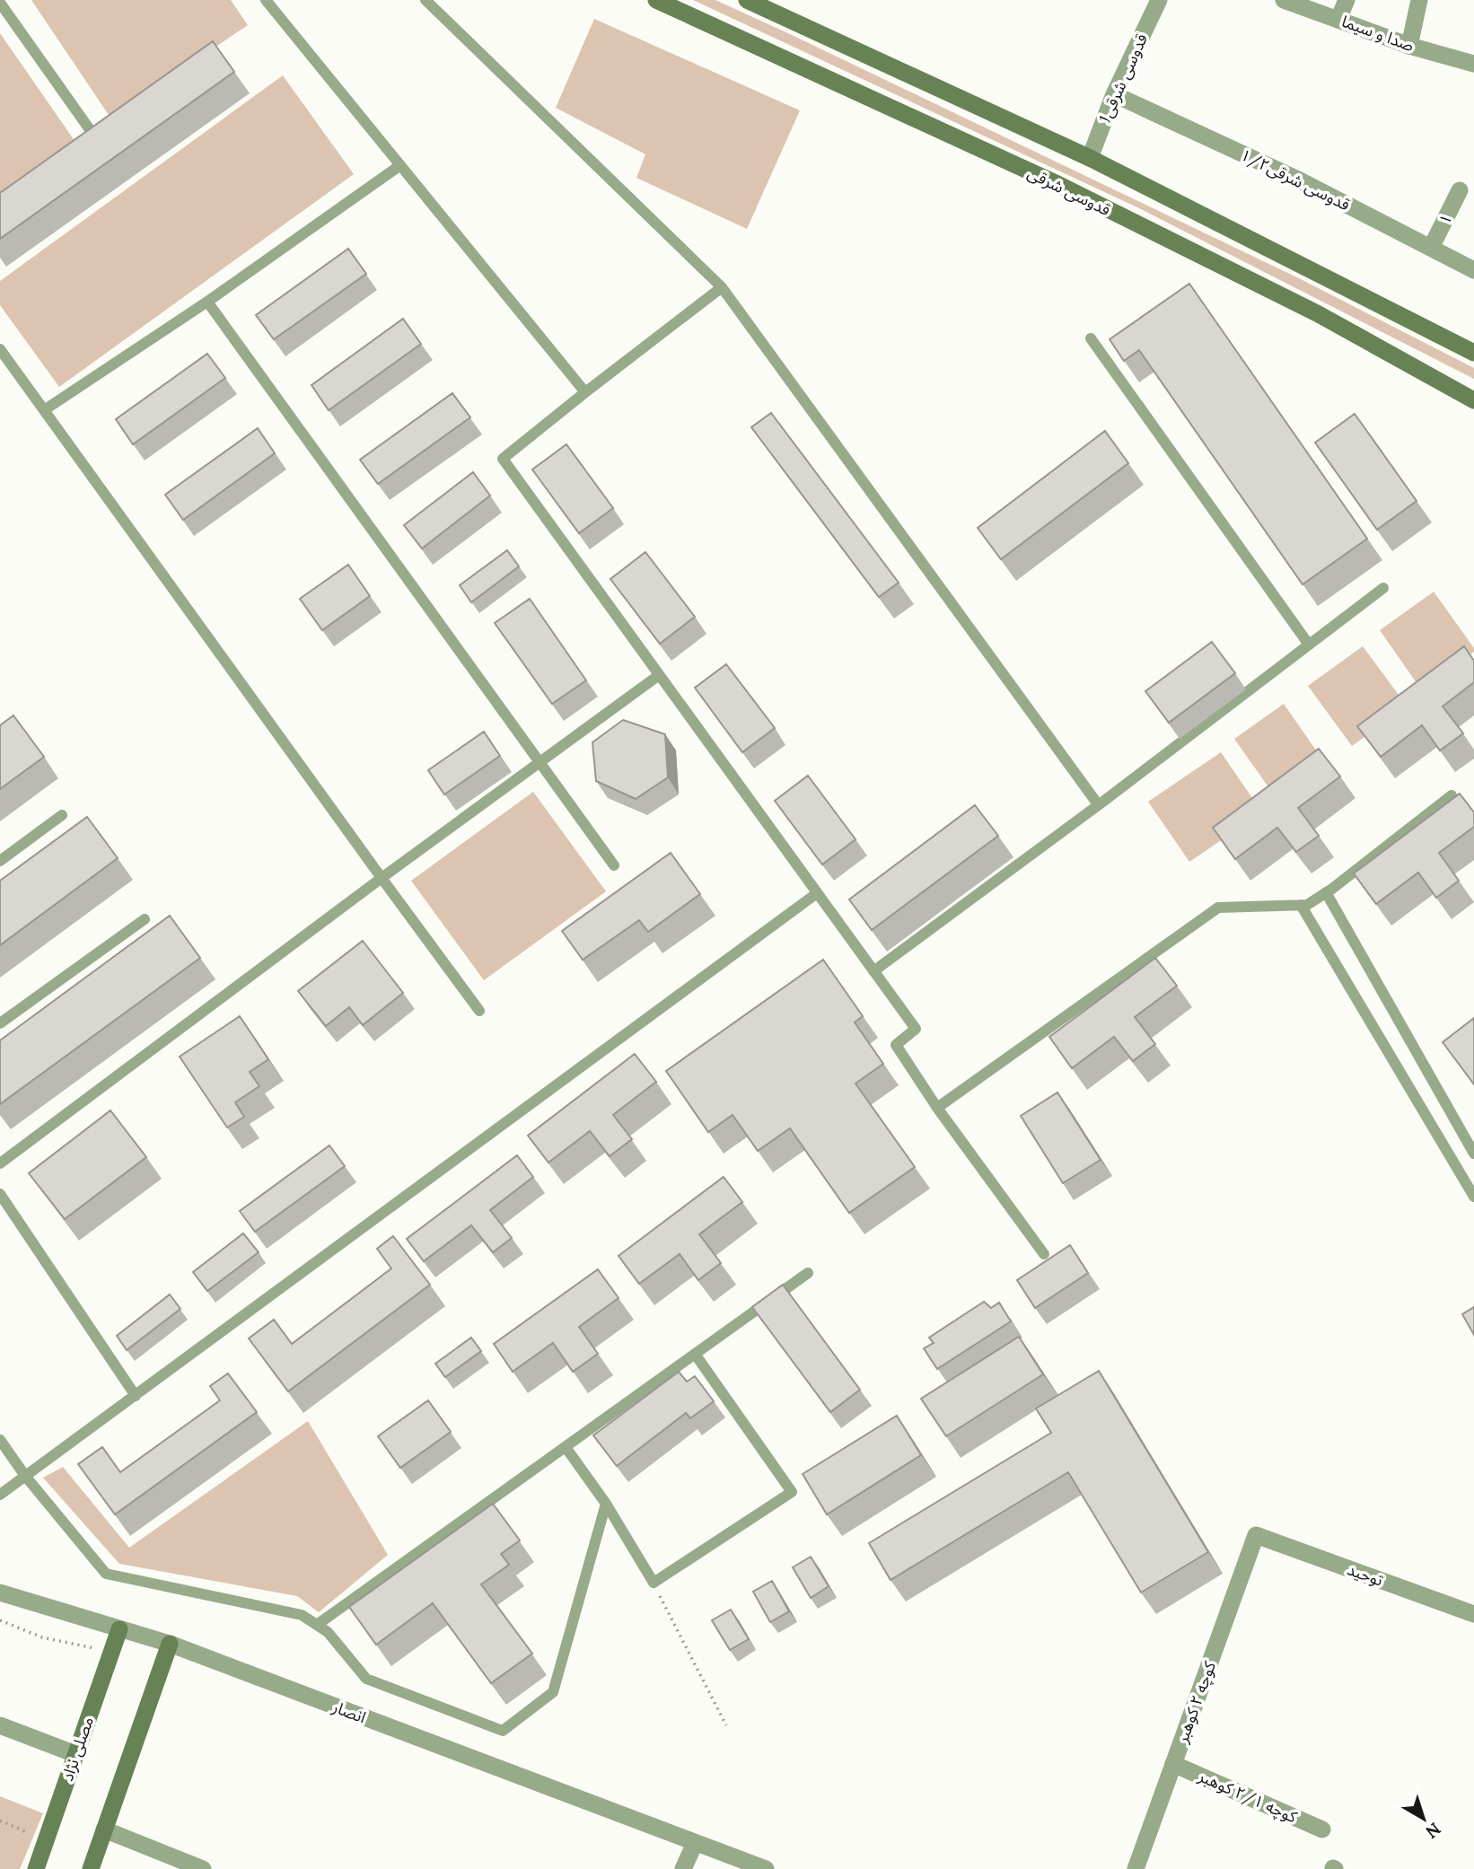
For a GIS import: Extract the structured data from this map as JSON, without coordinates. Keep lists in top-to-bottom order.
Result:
{
  "streets": {
    "main road": ["قدوسی شرقی", "مصلی نژاد"],
    "street": [
      "صدا و سیما",
      "1قدوسی شرقی",
      "قدوسی شرقی۱/۲",
      "۱",
      "توحید",
      "کوچه ۲ کوهبر",
      "انصار",
      "کوچه ۲/۱ کوهبر"
    ]
  },
  "crossings": [
    ["1قدوسی شرقی", "قدوسی شرقی۱/۲"],
    ["قدوسی شرقی۱/۲", "۱"],
    ["توحید", "کوچه ۲ کوهبر"],
    ["کوچه ۲ کوهبر", "کوچه ۲/۱ کوهبر"],
    ["انصار", "مصلی نژاد"]
  ],
  "north": "bottom right"
}
